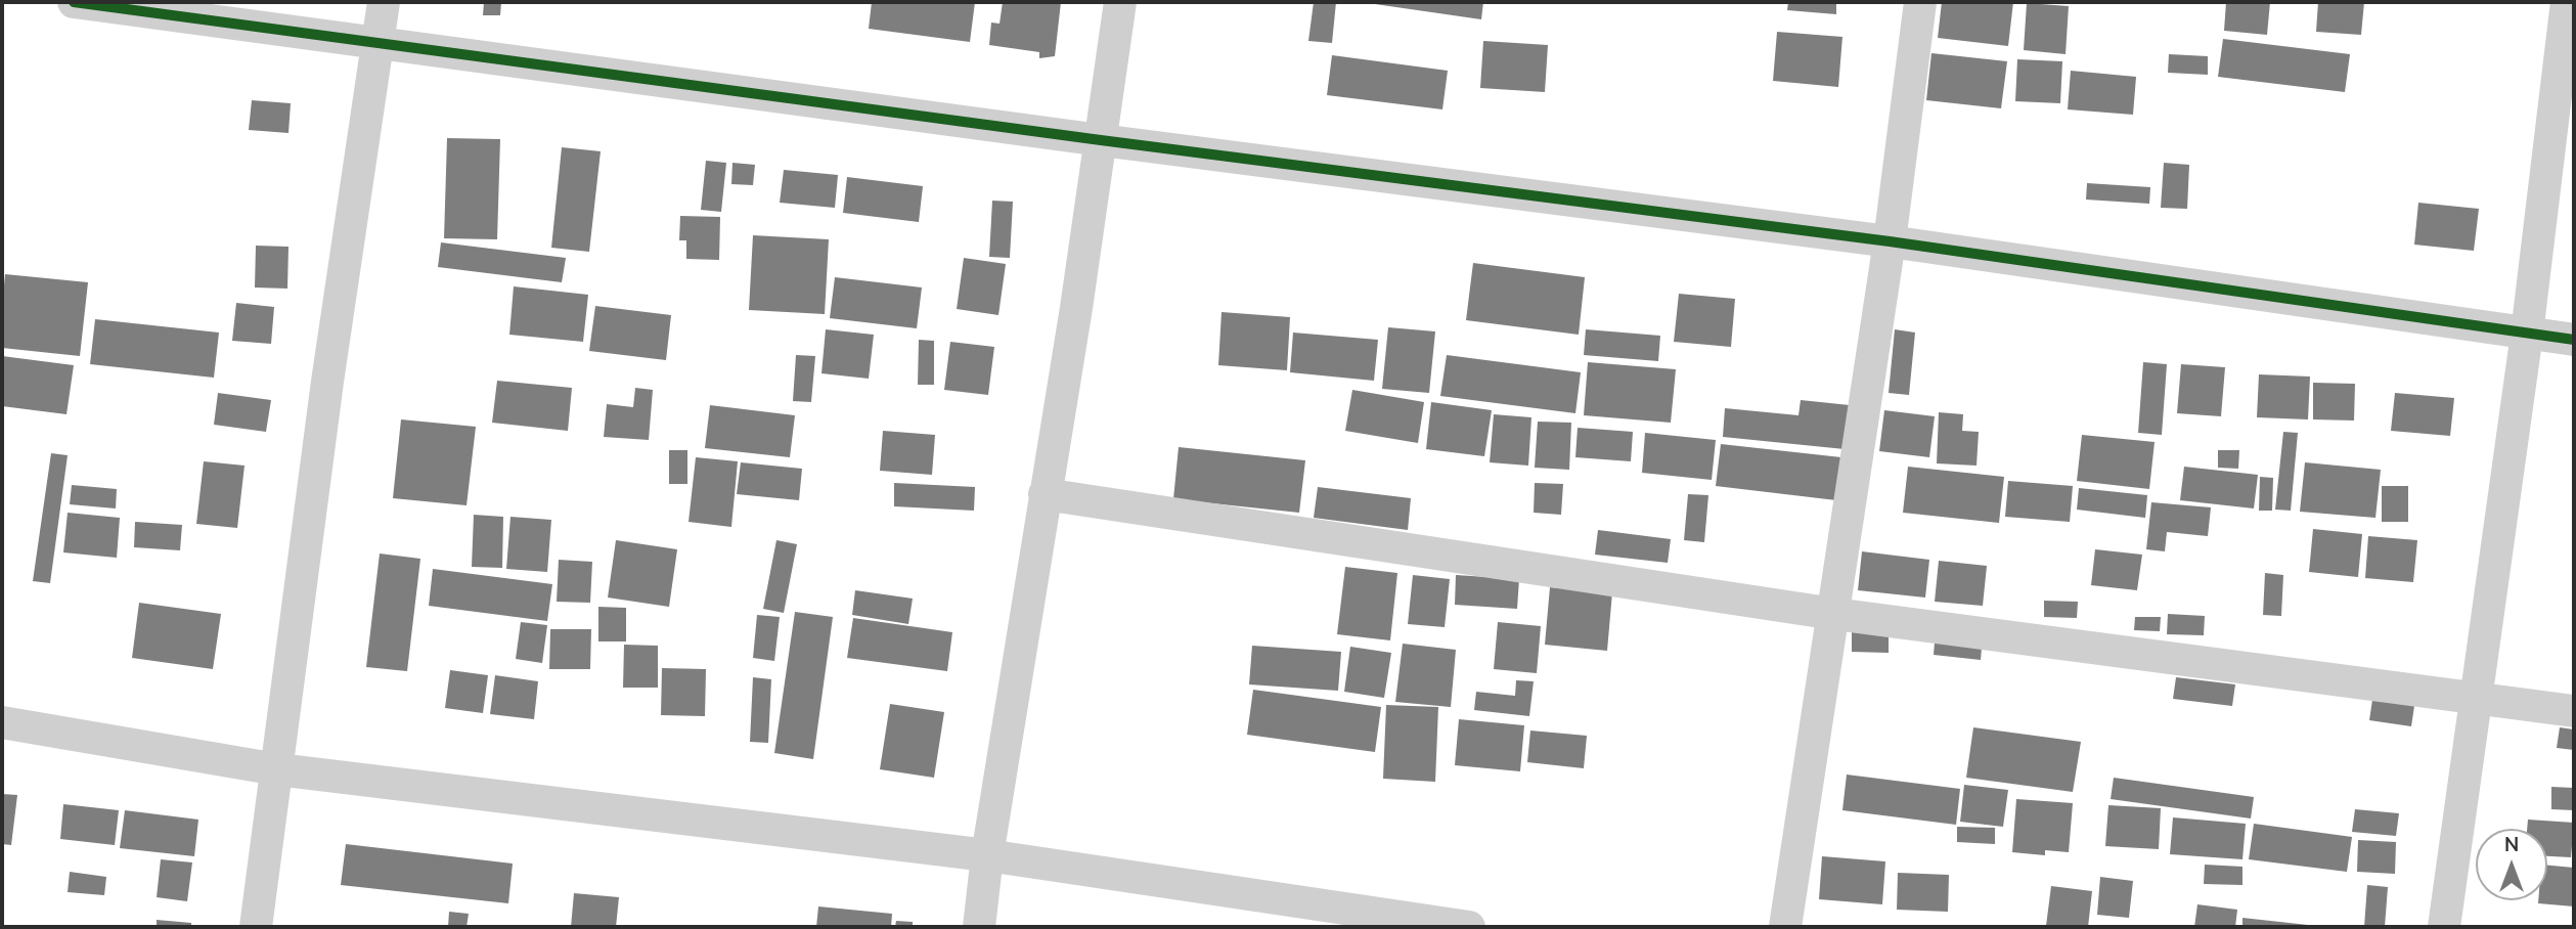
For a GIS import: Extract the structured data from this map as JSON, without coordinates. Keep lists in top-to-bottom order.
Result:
{
  "north": "top"
}
